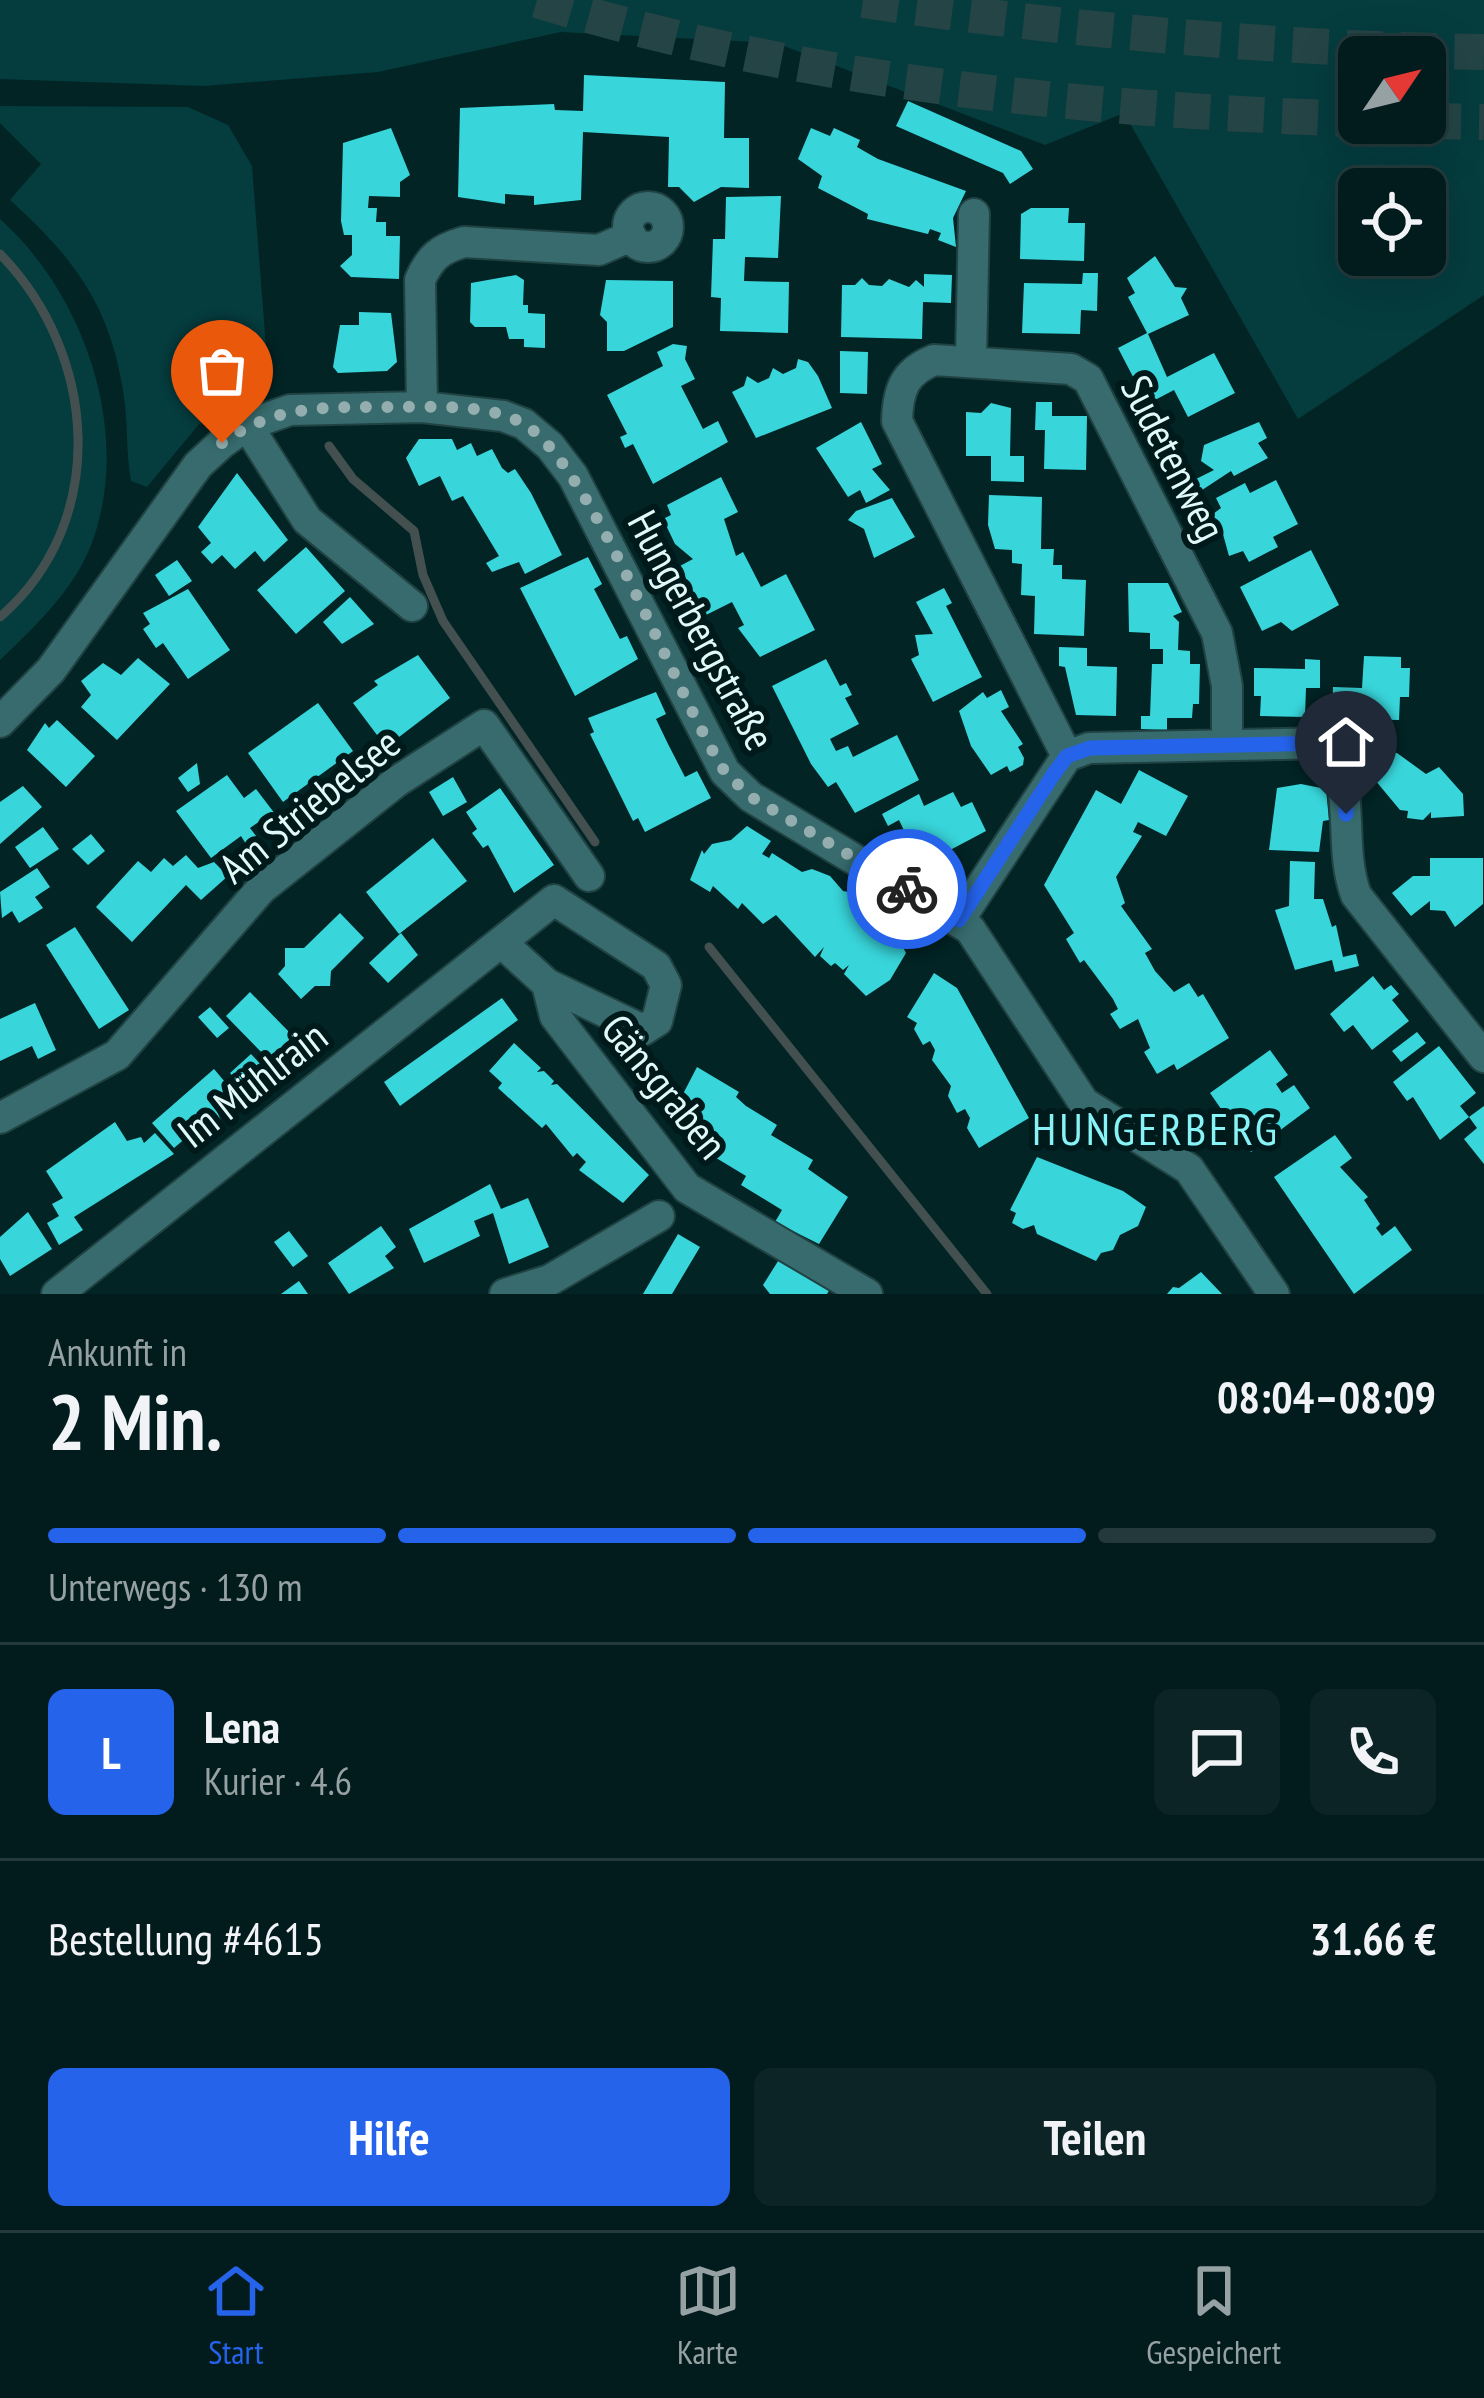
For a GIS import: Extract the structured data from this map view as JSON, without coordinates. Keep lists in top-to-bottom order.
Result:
{
  "streets": {
    "street": [
      "Sudetenweg",
      "Hungerbergstraße",
      "Am Striebelsee",
      "Im Mühlrain",
      "Gänsgraben"
    ]
  },
  "crossings": [
    ["Im Mühlrain", "Gänsgraben"]
  ],
  "districts": ["HUNGERBERG"],
  "north": "top right",
  "page": {
    "heading": ["2 Min.", "Ankunft in", "08:04–08:09"],
    "panel": [
      "Lena",
      "Kurier · 4.6",
      "Bestellung #4615",
      "31.66 €"
    ],
    "bar": "Unterwegs · 130 m",
    "round": "L",
    "buttons": ["Hilfe", "Teilen"],
    "tabs": ["Start", "Karte", "Gespeichert"]
  }
}
